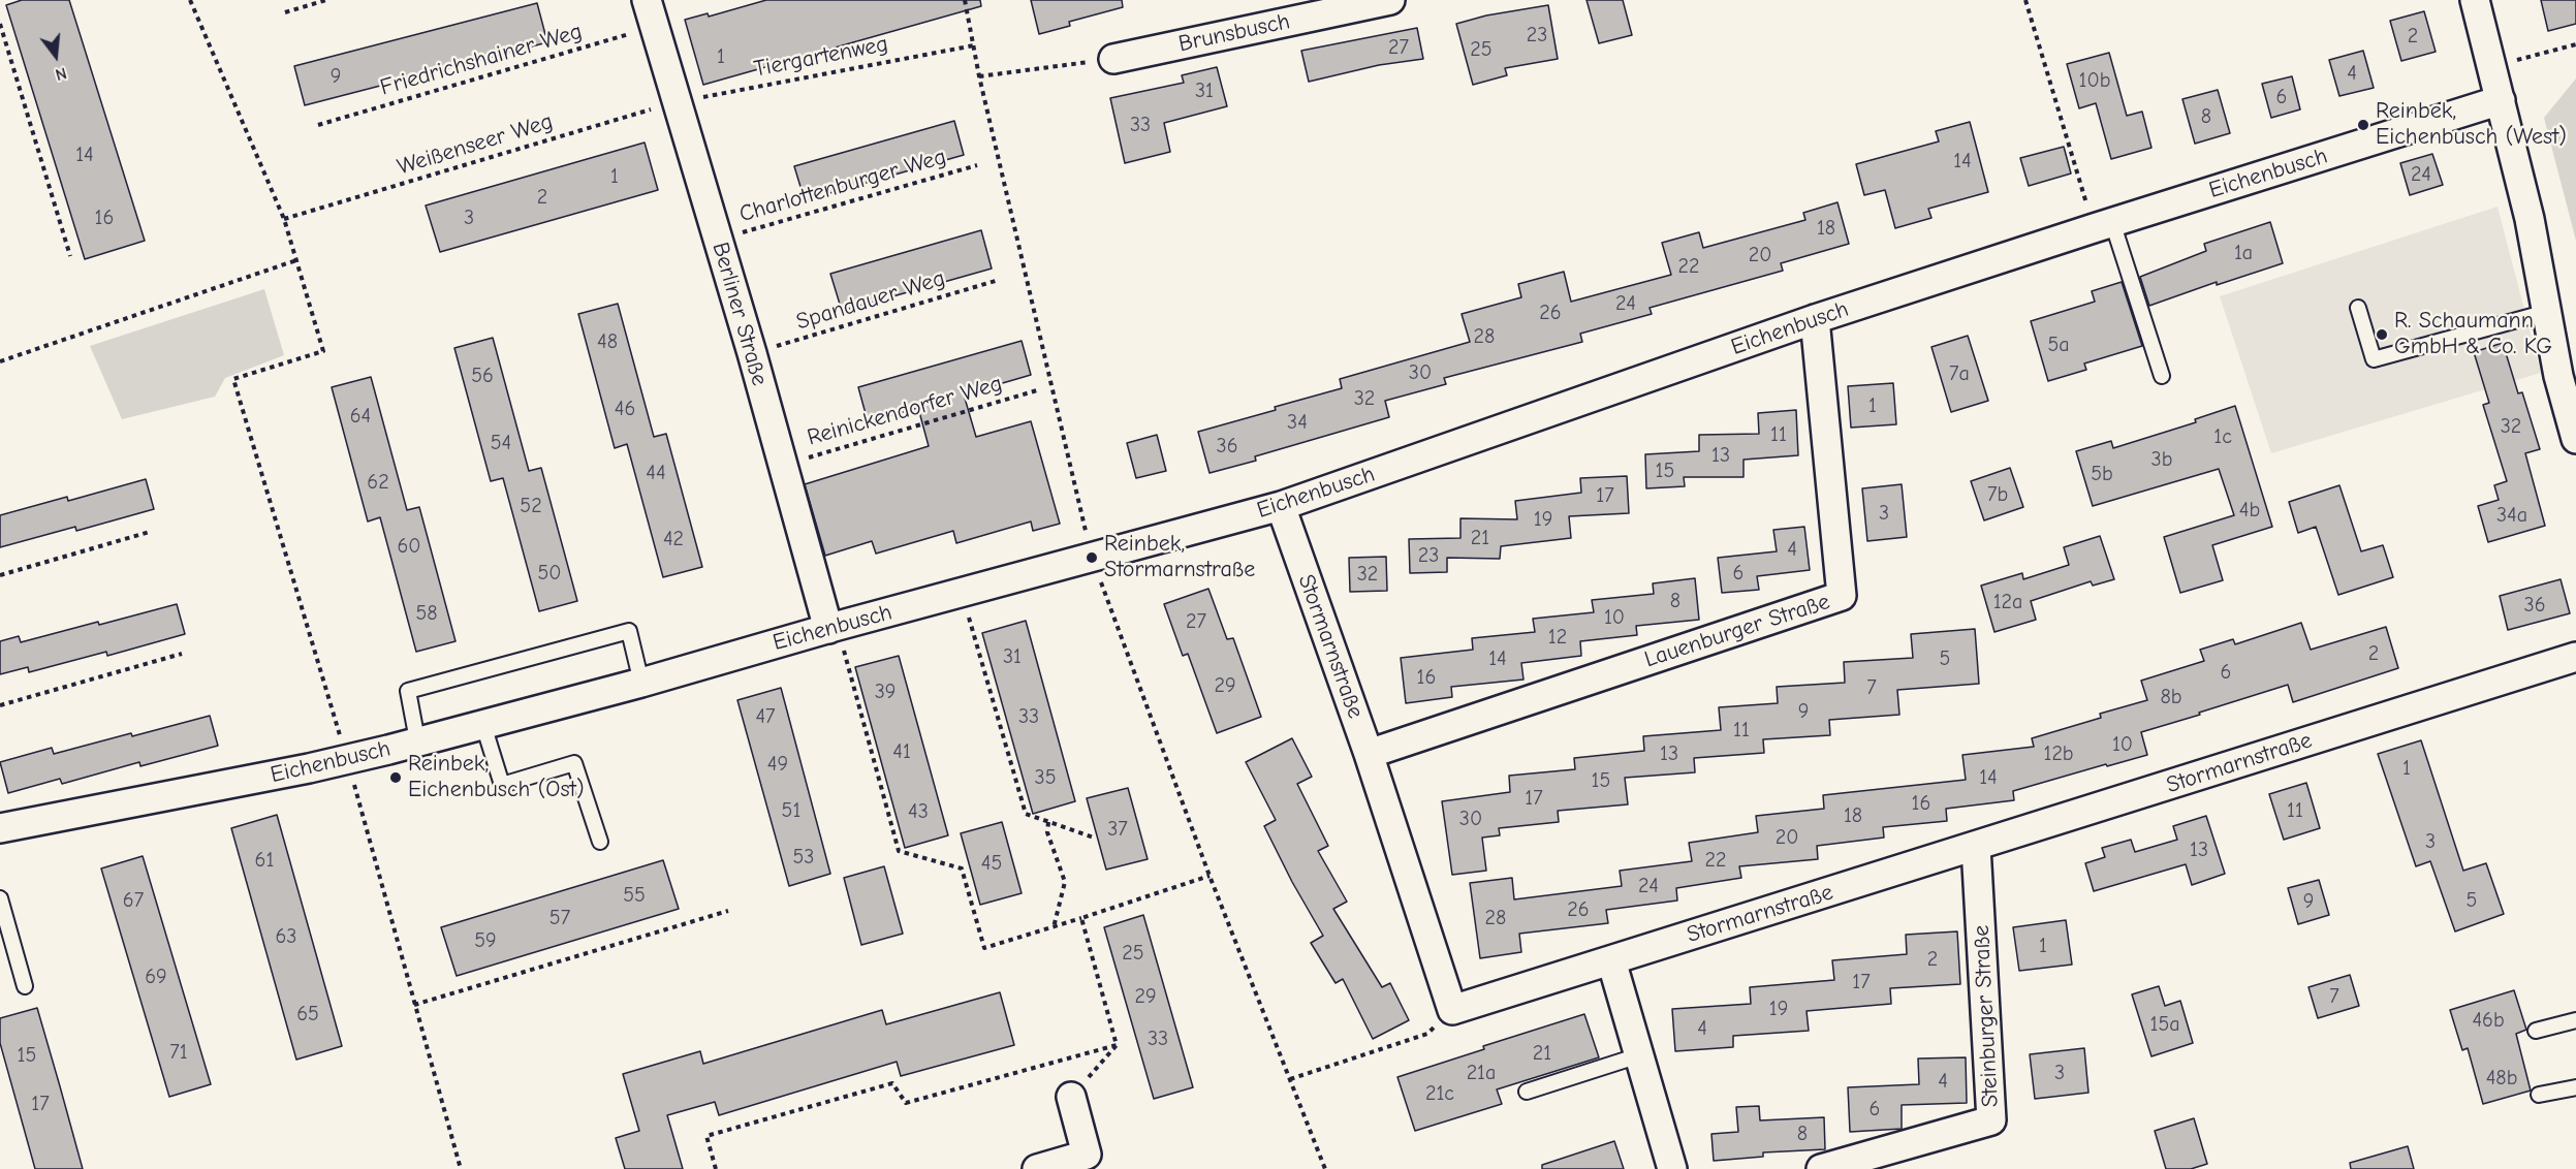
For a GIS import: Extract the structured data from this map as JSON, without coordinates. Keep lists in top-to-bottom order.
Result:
{
  "streets": {
    "street": [
      "Brunsbusch",
      "Eichenbusch",
      "Berliner Straße",
      "Lauenburger Straße",
      "Stormarnstraße",
      "Steinburger Straße"
    ],
    "path": [
      "Tiergartenweg",
      "Friedrichshainer Weg",
      "Weißenseer Weg",
      "Charlottenburger Weg",
      "Spandauer Weg",
      "Reinickendorfer Weg"
    ]
  },
  "crossings": [
    ["Tiergartenweg", "Weißenseer Weg"],
    ["Tiergartenweg", "Berliner Straße"],
    ["Friedrichshainer Weg", "Berliner Straße"],
    ["Weißenseer Weg", "Berliner Straße"],
    ["Eichenbusch", "Berliner Straße"],
    ["Eichenbusch", "Lauenburger Straße"],
    ["Eichenbusch", "Stormarnstraße"],
    ["Charlottenburger Weg", "Berliner Straße"],
    ["Spandauer Weg", "Berliner Straße"],
    ["Berliner Straße", "Reinickendorfer Weg"],
    ["Lauenburger Straße", "Stormarnstraße"],
    ["Stormarnstraße", "Steinburger Straße"]
  ],
  "places": [
    "Reinbek, Eichenbusch (West)",
    "R. Schaumann GmbH & Co. KG",
    "Reinbek, Stormarnstraße",
    "Reinbek, Eichenbusch (Ost)"
  ],
  "house_numbers": [
    "23",
    "2",
    "27",
    "25",
    "1",
    "4",
    "9",
    "10b",
    "31",
    "6",
    "8",
    "33",
    "14",
    "14",
    "24",
    "1",
    "2",
    "16",
    "3",
    "18",
    "1a",
    "20",
    "22",
    "24",
    "26",
    "28",
    "48",
    "5a",
    "30",
    "7a",
    "56",
    "32",
    "1",
    "46",
    "64",
    "34",
    "32",
    "11",
    "1c",
    "54",
    "36",
    "13",
    "3b",
    "15",
    "44",
    "5b",
    "62",
    "7b",
    "17",
    "52",
    "4b",
    "3",
    "34a",
    "19",
    "21",
    "42",
    "60",
    "4",
    "23",
    "50",
    "6",
    "32",
    "8",
    "12a",
    "36",
    "58",
    "10",
    "27",
    "12",
    "2",
    "31",
    "14",
    "5",
    "6",
    "16",
    "29",
    "7",
    "39",
    "8b",
    "9",
    "47",
    "33",
    "11",
    "10",
    "41",
    "13",
    "12b",
    "49",
    "1",
    "35",
    "14",
    "15",
    "17",
    "16",
    "51",
    "11",
    "43",
    "18",
    "30",
    "37",
    "20",
    "3",
    "13",
    "53",
    "61",
    "22",
    "45",
    "24",
    "55",
    "67",
    "5",
    "9",
    "26",
    "57",
    "28",
    "63",
    "59",
    "1",
    "25",
    "2",
    "69",
    "17",
    "29",
    "7",
    "19",
    "65",
    "46b",
    "15a",
    "4",
    "33",
    "71",
    "21",
    "15",
    "21a",
    "3",
    "48b",
    "4",
    "21c",
    "17",
    "6",
    "8"
  ],
  "north": "bottom"
}
